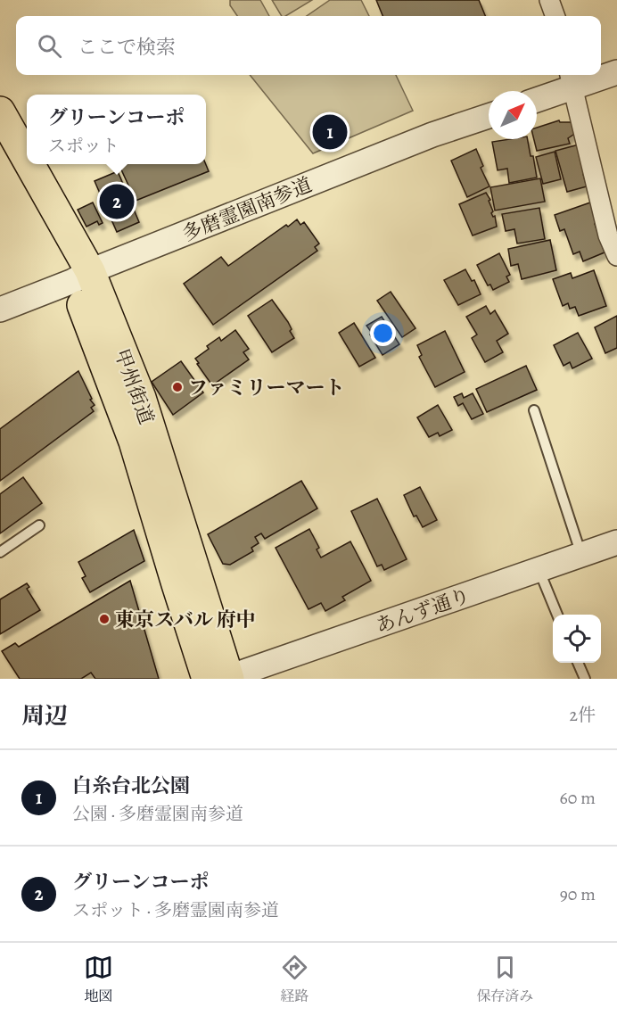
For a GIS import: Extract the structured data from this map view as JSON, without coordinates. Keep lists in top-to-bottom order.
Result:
{
  "streets": {
    "highway": ["甲州街道"],
    "street": ["多磨霊園南参道", "あんず通り"]
  },
  "crossings": [
    ["多磨霊園南参道", "甲州街道"],
    ["甲州街道", "あんず通り"]
  ],
  "places": ["ファミリーマート", "東京スバル 府中"],
  "north": "top right",
  "page": {
    "search": "ここで検索",
    "popup": ["グリーンコーポ", "スポット"],
    "pins": ["1", "2"],
    "heading": ["周辺", "2件"],
    "list": [
      {
        "mark": "1",
        "name": "白糸台北公園",
        "note": "公園 · 多磨霊園南参道",
        "value": "60 m"
      },
      {
        "mark": "2",
        "name": "グリーンコーポ",
        "note": "スポット · 多磨霊園南参道",
        "value": "90 m"
      }
    ],
    "nav": ["地図", "経路", "保存済み"]
  }
}
